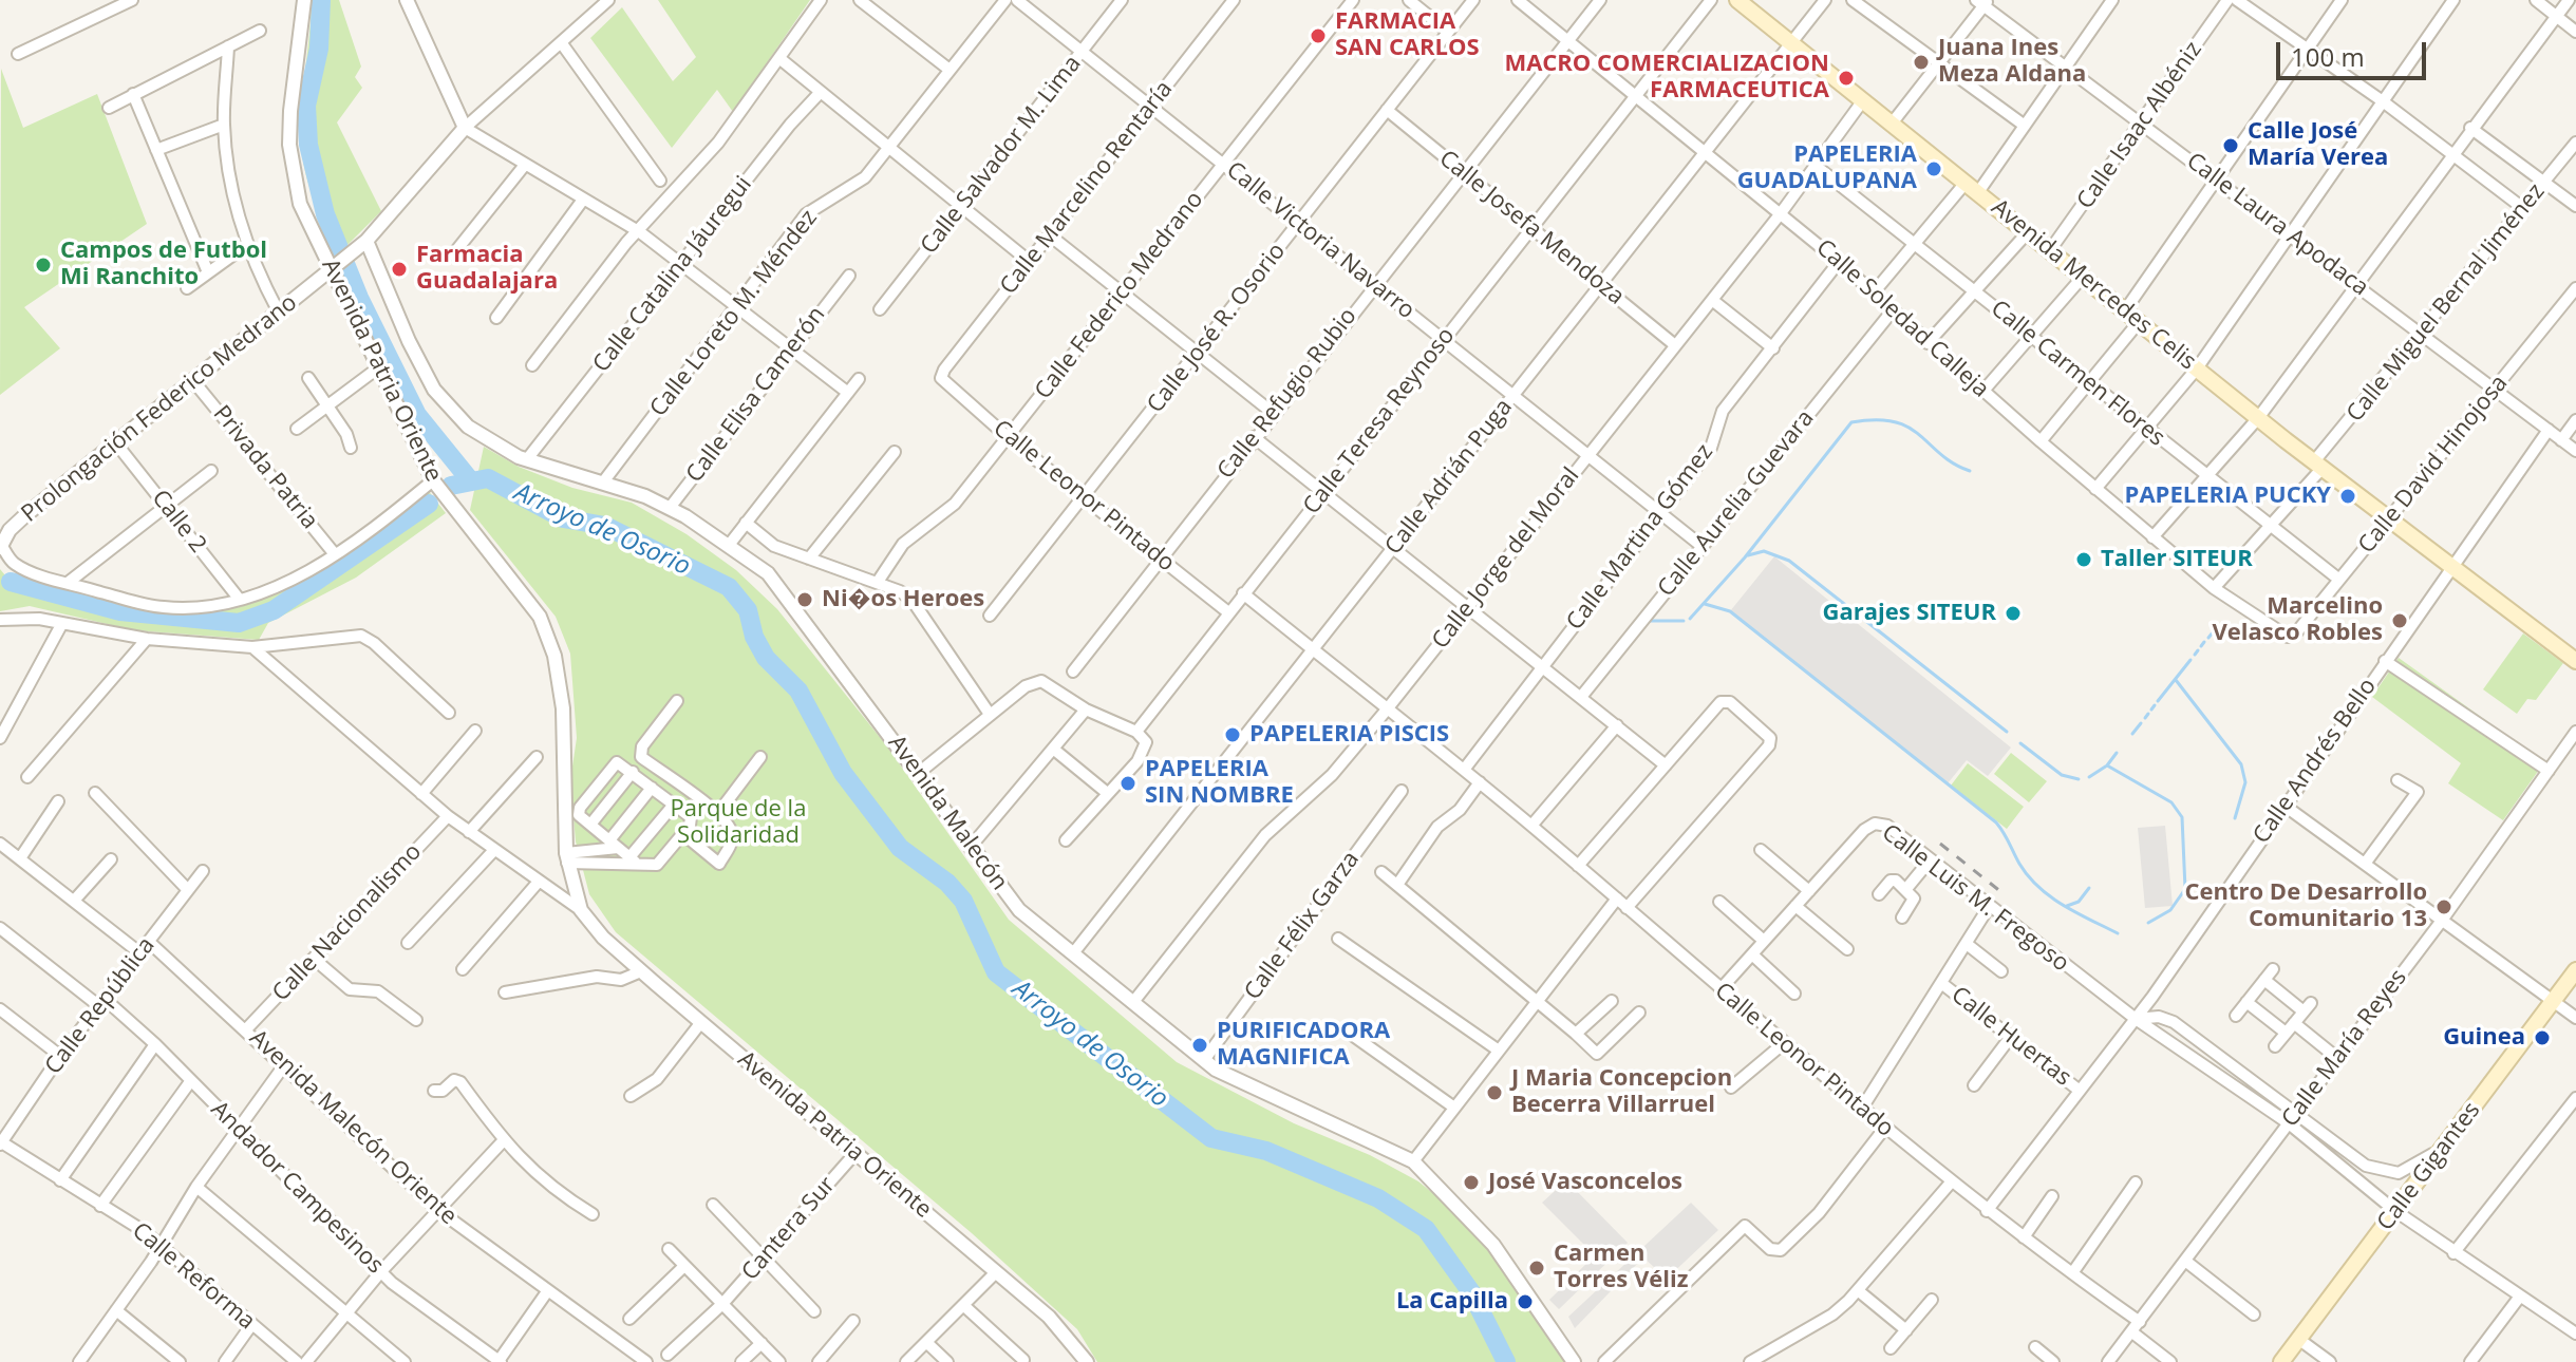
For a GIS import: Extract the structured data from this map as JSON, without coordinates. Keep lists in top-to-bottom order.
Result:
{
  "streets": {
    "main road": ["Avenida Mercedes Celis", "Calle Gigantes"],
    "street": [
      "Calle Isaac Albéniz",
      "Calle Salvador M. Lima",
      "Calle Marcelino Rentaría",
      "Calle Laura Apodaca",
      "Calle Josefa Mendoza",
      "Calle Victoria Navarro",
      "Calle Catalina Jáuregui",
      "Calle Federico Medrano",
      "Calle Miguel Bernal Jiménez",
      "Calle Loreto M. Méndez",
      "Calle Soledad Calleja",
      "Calle José R. Osorio",
      "Avenida Patria Oriente",
      "Calle Carmen Flores",
      "Calle Refugio Rubio",
      "Calle Elisa Camerón",
      "Prolongación Federico Medrano",
      "Calle Teresa Reynoso",
      "Calle David Hinojosa",
      "Privada Patria",
      "Calle Adrián Puga",
      "Calle Leonor Pintado",
      "Calle Aurelia Guevara",
      "Calle 2",
      "Calle Martina Gómez",
      "Calle Jorge del Moral",
      "Calle Andrés Bello",
      "Avenida Malecón",
      "Calle Luis M. Fregoso",
      "Calle Nacionalismo",
      "Calle Félix Garza",
      "Calle República",
      "Calle Huertas",
      "Calle María Reyes",
      "Avenida Malecón Oriente",
      "Andador Campesinos",
      "Cantera Sur",
      "Calle Reforma"
    ]
  },
  "crossings": [
    ["Calle Isaac Albéniz", "Calle Laura Apodaca"],
    ["Calle Isaac Albéniz", "Avenida Mercedes Celis"],
    ["Calle Salvador M. Lima", "Calle Victoria Navarro"],
    ["Calle Marcelino Rentaría", "Calle Victoria Navarro"],
    ["Calle Marcelino Rentaría", "Calle Leonor Pintado"],
    ["Calle Laura Apodaca", "Calle Miguel Bernal Jiménez"],
    ["Calle Laura Apodaca", "Calle David Hinojosa"],
    ["Calle Laura Apodaca", "Calle Andrés Bello"],
    ["Calle Josefa Mendoza", "Calle José R. Osorio"],
    ["Calle Josefa Mendoza", "Calle Refugio Rubio"],
    ["Calle Josefa Mendoza", "Calle Teresa Reynoso"],
    ["Calle Josefa Mendoza", "Calle Adrián Puga"],
    ["Calle Josefa Mendoza", "Calle Jorge del Moral"],
    ["Calle Victoria Navarro", "Calle Federico Medrano"],
    ["Calle Victoria Navarro", "Calle José R. Osorio"],
    ["Calle Victoria Navarro", "Calle Refugio Rubio"],
    ["Calle Victoria Navarro", "Calle Teresa Reynoso"],
    ["Calle Victoria Navarro", "Calle Adrián Puga"],
    ["Calle Victoria Navarro", "Calle Aurelia Guevara"],
    ["Calle Victoria Navarro", "Calle Martina Gómez"],
    ["Calle Victoria Navarro", "Calle Jorge del Moral"],
    ["Calle Catalina Jáuregui", "Avenida Malecón"],
    ["Avenida Mercedes Celis", "Calle Miguel Bernal Jiménez"],
    ["Avenida Mercedes Celis", "Calle David Hinojosa"],
    ["Avenida Mercedes Celis", "Calle Adrián Puga"],
    ["Avenida Mercedes Celis", "Calle Jorge del Moral"],
    ["Avenida Mercedes Celis", "Calle Andrés Bello"],
    ["Calle Federico Medrano", "Calle Leonor Pintado"],
    ["Calle Miguel Bernal Jiménez", "Calle Soledad Calleja"],
    ["Calle Miguel Bernal Jiménez", "Calle Carmen Flores"],
    ["Calle Loreto M. Méndez", "Avenida Malecón"],
    ["Calle Soledad Calleja", "Calle Refugio Rubio"],
    ["Calle Soledad Calleja", "Calle Teresa Reynoso"],
    ["Calle Soledad Calleja", "Calle David Hinojosa"],
    ["Calle Soledad Calleja", "Calle Adrián Puga"],
    ["Calle Soledad Calleja", "Calle Aurelia Guevara"],
    ["Calle Soledad Calleja", "Calle Martina Gómez"],
    ["Calle Soledad Calleja", "Calle Jorge del Moral"],
    ["Calle José R. Osorio", "Calle Leonor Pintado"],
    ["Avenida Patria Oriente", "Prolongación Federico Medrano"],
    ["Avenida Patria Oriente", "Calle Nacionalismo"],
    ["Avenida Patria Oriente", "Cantera Sur"],
    ["Calle Carmen Flores", "Calle David Hinojosa"],
    ["Calle Carmen Flores", "Calle Jorge del Moral"],
    ["Calle Refugio Rubio", "Calle Leonor Pintado"],
    ["Calle Elisa Camerón", "Avenida Malecón"],
    ["Prolongación Federico Medrano", "Privada Patria"],
    ["Prolongación Federico Medrano", "Calle 2"],
    ["Prolongación Federico Medrano", "Avenida Malecón"],
    ["Calle Teresa Reynoso", "Calle Leonor Pintado"],
    ["Calle Adrián Puga", "Calle Leonor Pintado"],
    ["Calle Adrián Puga", "Avenida Malecón"],
    ["Calle Leonor Pintado", "Calle Martina Gómez"],
    ["Calle Leonor Pintado", "Calle Jorge del Moral"],
    ["Calle Leonor Pintado", "Calle Andrés Bello"],
    ["Calle Leonor Pintado", "Calle Luis M. Fregoso"],
    ["Calle Leonor Pintado", "Calle María Reyes"],
    ["Calle Jorge del Moral", "Avenida Malecón"],
    ["Calle Andrés Bello", "Calle Luis M. Fregoso"],
    ["Calle Andrés Bello", "Calle Huertas"],
    ["Avenida Malecón", "Calle Félix Garza"],
    ["Calle Luis M. Fregoso", "Calle María Reyes"],
    ["Calle Luis M. Fregoso", "Calle Gigantes"],
    ["Calle Nacionalismo", "Avenida Malecón Oriente"],
    ["Calle República", "Avenida Malecón Oriente"],
    ["Calle República", "Andador Campesinos"],
    ["Calle República", "Calle Reforma"]
  ],
  "water": ["Arroyo de Osorio"],
  "parks": ["Parque de la Solidaridad"],
  "places": [
    "FARMACIA SAN CARLOS",
    "Juana Ines Meza Aldana",
    "MACRO COMERCIALIZACION FARMACEUTICA",
    "Calle José María Verea",
    "PAPELERIA GUADALUPANA",
    "Campos de Futbol Mi Ranchito",
    "Farmacia Guadalajara",
    "PAPELERIA PUCKY",
    "Taller SITEUR",
    "Ni�os Heroes",
    "Garajes SITEUR",
    "Marcelino Velasco Robles",
    "PAPELERIA PISCIS",
    "PAPELERIA SIN NOMBRE",
    "Centro De Desarrollo Comunitario 13",
    "Guinea",
    "PURIFICADORA MAGNIFICA",
    "J Maria Concepcion Becerra Villarruel",
    "José Vasconcelos",
    "Carmen Torres Véliz",
    "La Capilla"
  ],
  "scale_bar": "100 m"
}
